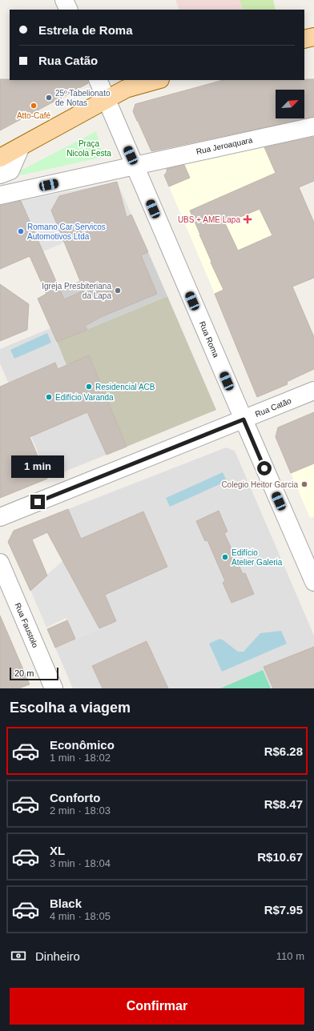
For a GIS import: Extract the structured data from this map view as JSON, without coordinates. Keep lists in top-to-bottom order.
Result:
{
  "streets": {
    "street": [
      "Rua Jeroaquara",
      "Rua Roma",
      "Rua Catão",
      "Rua Faustolo"
    ]
  },
  "crossings": [
    ["Rua Jeroaquara", "Rua Roma"],
    ["Rua Roma", "Rua Catão"]
  ],
  "parks": ["Praça Nicola Festa"],
  "places": {
    "other": [
      "25º Tabelionato de Notas",
      "Atto-Café",
      "Romano Car Servicos Automotivos Ltda",
      "Igreja Presbiteriana da Lapa",
      "Residencial ACB",
      "Edifício Varanda",
      "Colegio Heitor Garcia",
      "Edifício Atelier Galeria"
    ],
    "health": ["UBS + AME Lapa"]
  },
  "scale_bar": "20 m",
  "north": "top right",
  "page": {
    "banner": ["Estrela de Roma", "Rua Catão"],
    "bubble": "1 min",
    "scale": "20 m",
    "heading": "Escolha a viagem",
    "list": [
      {
        "name": "Econômico",
        "note": "1 min · 18:02",
        "value": "R$6.28"
      },
      {
        "name": "Conforto",
        "note": "2 min · 18:03",
        "value": "R$8.47"
      },
      {
        "name": "XL",
        "note": "3 min · 18:04",
        "value": "R$10.67"
      },
      {
        "name": "Black",
        "note": "4 min · 18:05",
        "value": "R$7.95"
      }
    ],
    "pay": ["Dinheiro", "110 m"],
    "buttons": "Confirmar"
  }
}
